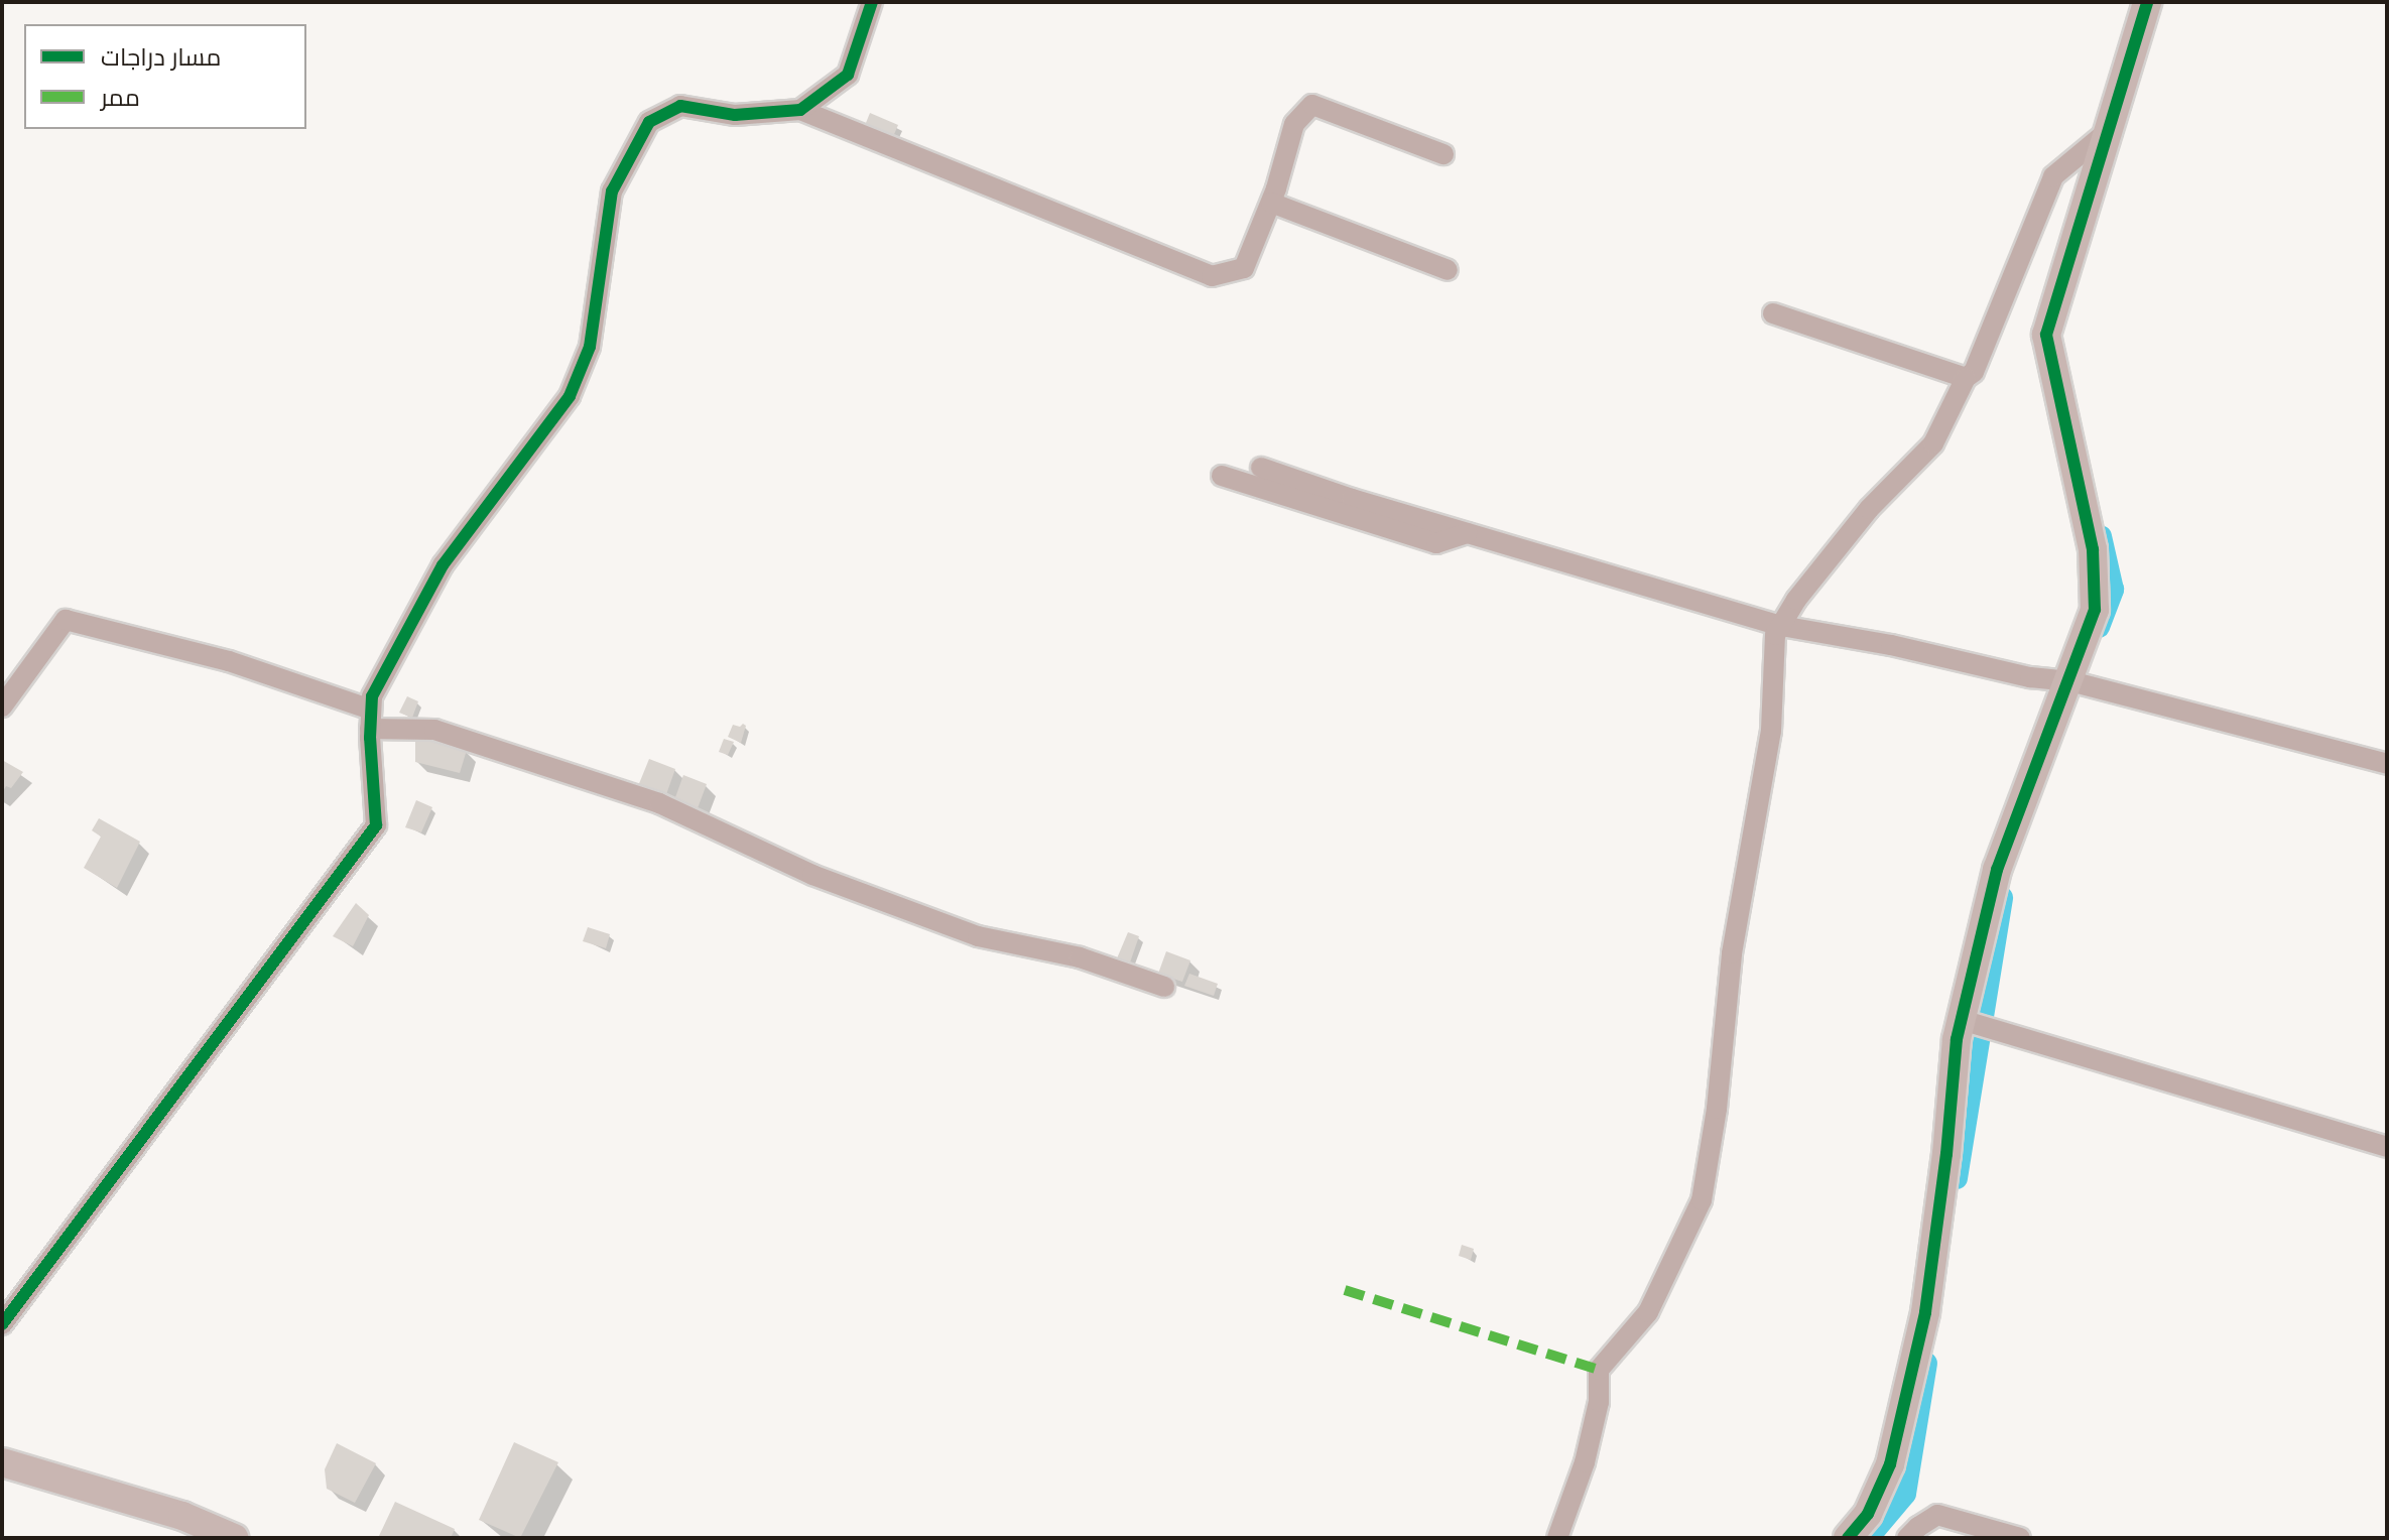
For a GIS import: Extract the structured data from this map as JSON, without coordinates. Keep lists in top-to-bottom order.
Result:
{
  "legend": ["مسار دراجات", "ممر"]
}
